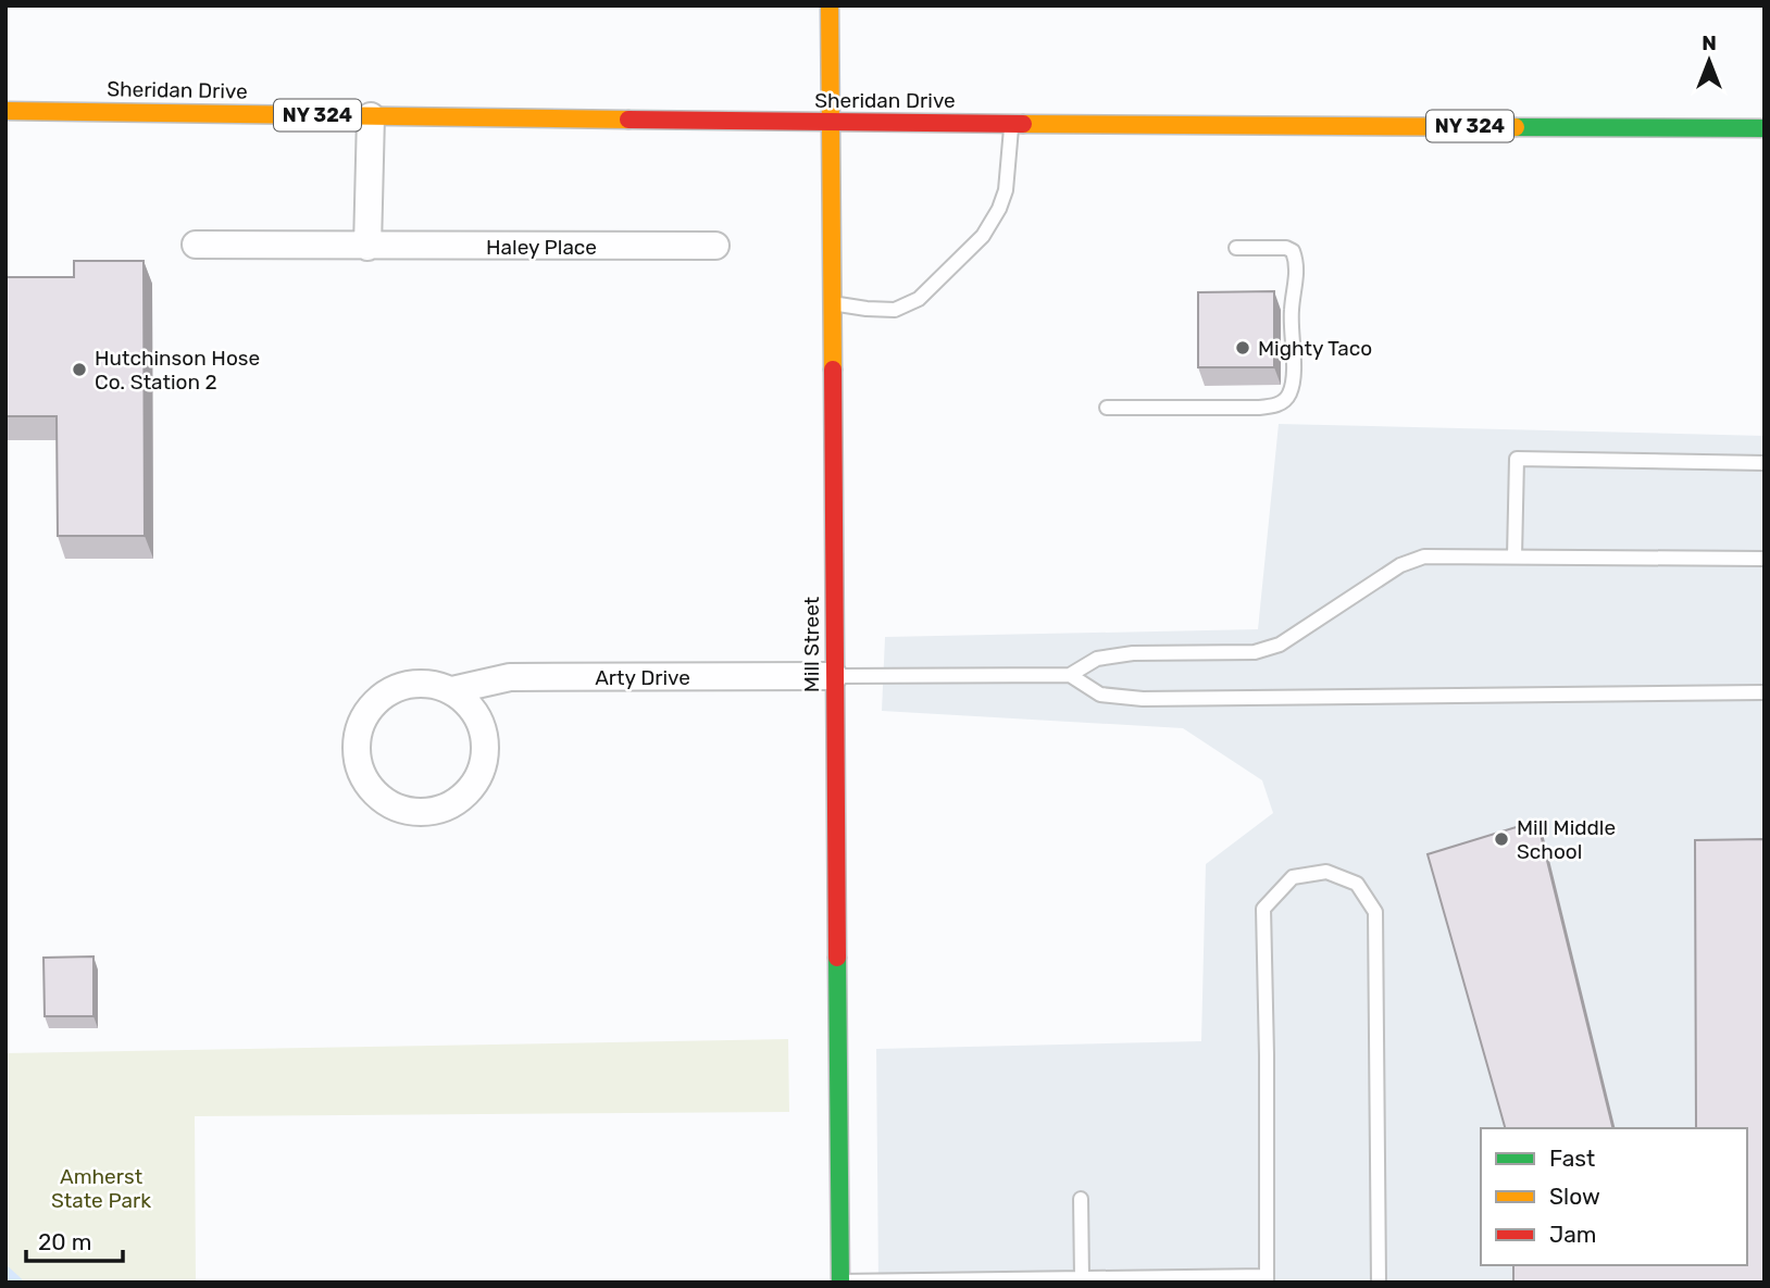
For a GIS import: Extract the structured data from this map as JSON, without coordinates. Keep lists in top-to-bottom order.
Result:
{
  "streets": {
    "main road": ["Sheridan Drive", "NY 324", "Mill Street"],
    "street": ["Haley Place", "Arty Drive"]
  },
  "crossings": [
    ["Sheridan Drive", "Mill Street"],
    ["Mill Street", "Arty Drive"]
  ],
  "parks": ["Amherst State Park"],
  "places": ["Mighty Taco", "Hutchinson Hose Co. Station 2", "Mill Middle School"],
  "legend": ["Fast", "Slow", "Jam"],
  "scale_bar": "20 m",
  "north": "top"
}
